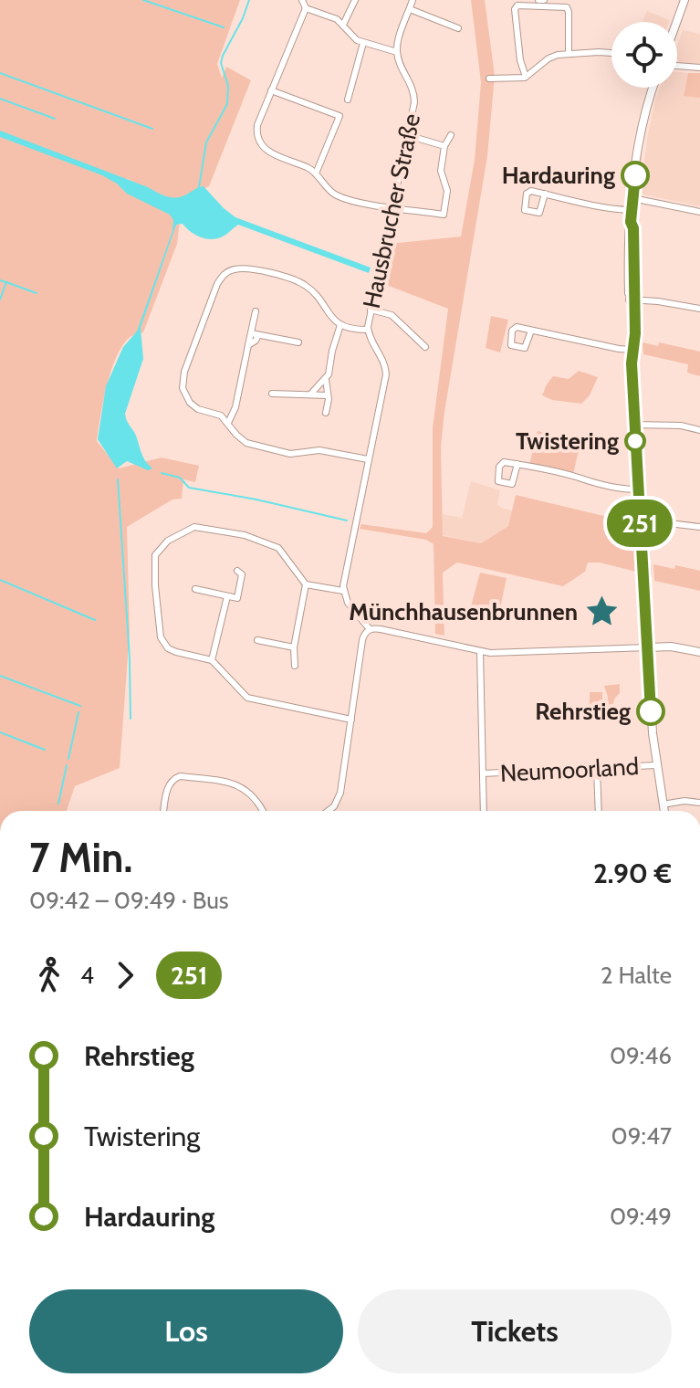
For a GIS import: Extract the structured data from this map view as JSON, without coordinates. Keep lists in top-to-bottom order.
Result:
{
  "streets": {
    "street": ["Hausbrucher Straße", "Neumoorland"]
  },
  "places": {
    "other": ["Hardauring", "Twistering", "Rehrstieg"],
    "place": ["Münchhausenbrunnen"]
  },
  "lines": ["bus line 251"],
  "page": {
    "on_map": "251",
    "heading": ["7 Min.", "09:42 – 09:49 · Bus", "2.90 €"],
    "legs": ["4", "251", "2 Halte"],
    "list": [
      {
        "name": "Rehrstieg",
        "value": "09:46"
      },
      {
        "name": "Twistering",
        "value": "09:47"
      },
      {
        "name": "Hardauring",
        "value": "09:49"
      }
    ],
    "buttons": ["Los", "Tickets"]
  }
}
